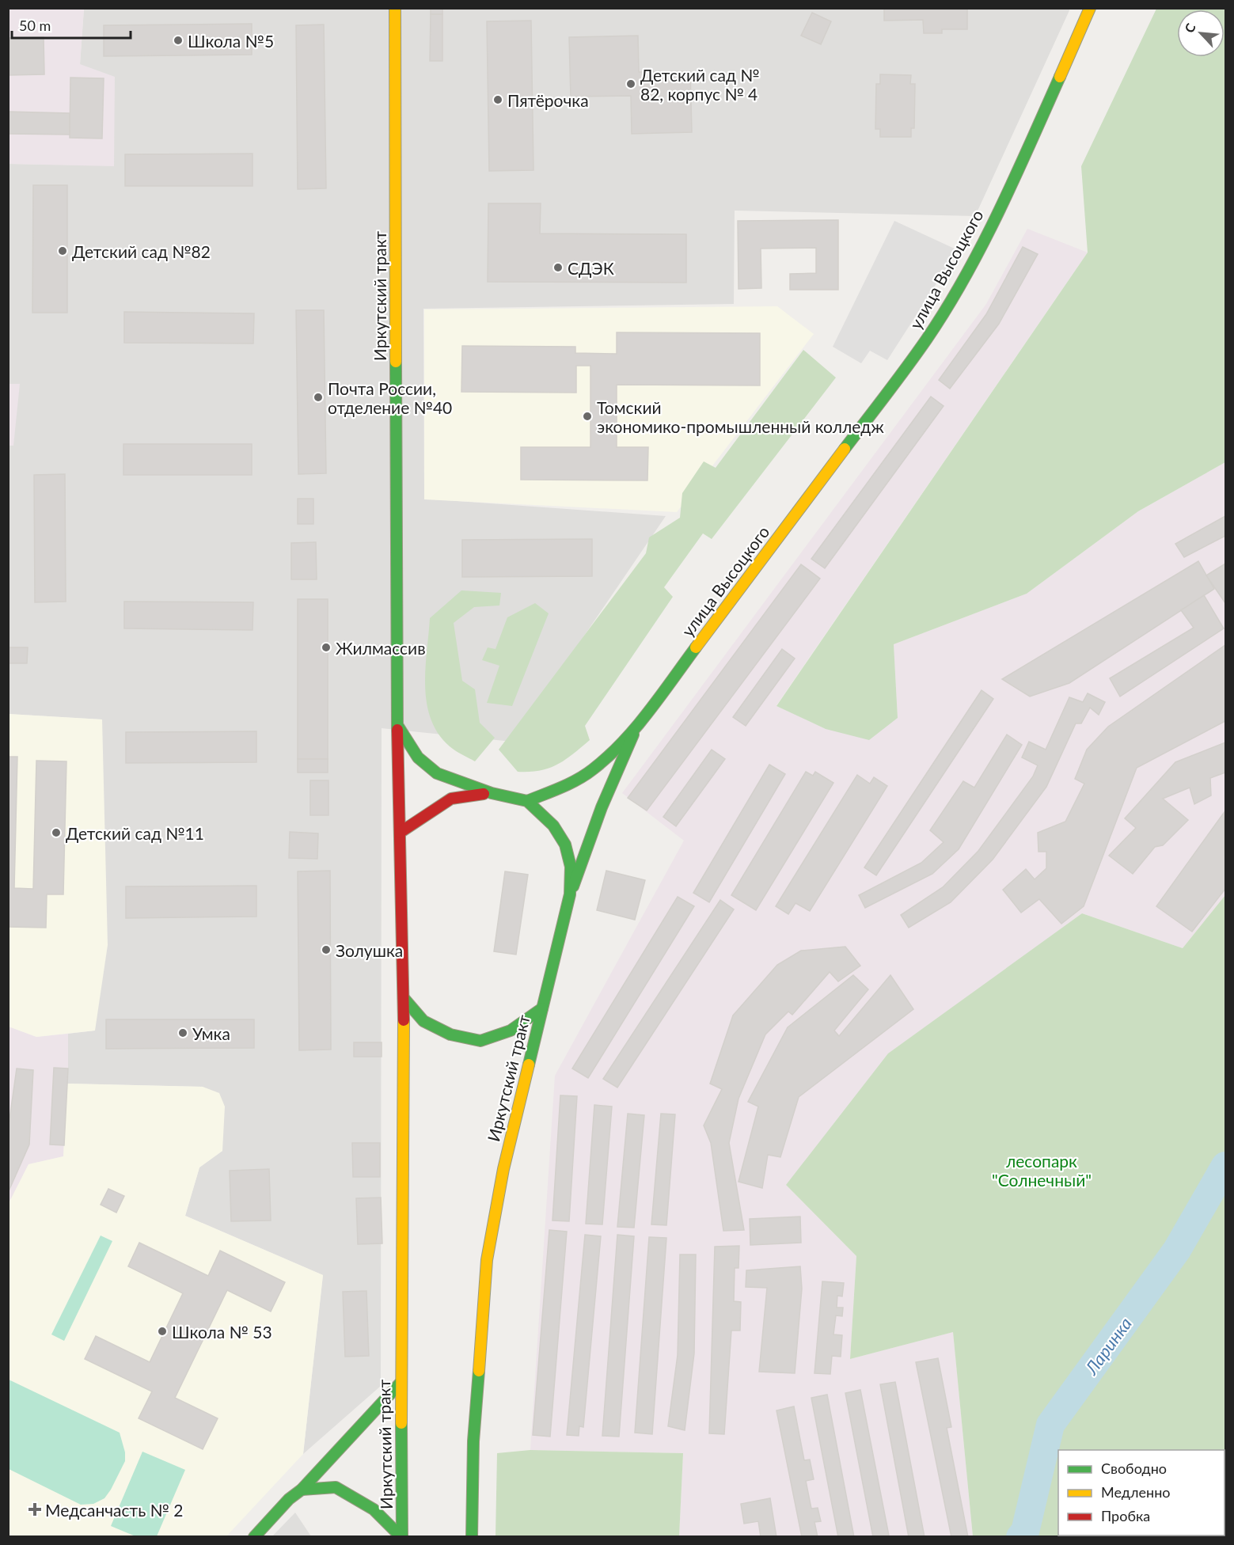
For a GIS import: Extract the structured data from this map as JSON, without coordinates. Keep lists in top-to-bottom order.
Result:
{
  "streets": {
    "main road": ["улица Высоцкого", "Иркутский тракт"]
  },
  "crossings": [
    ["улица Высоцкого", "Иркутский тракт"]
  ],
  "water": ["Ларинка"],
  "parks": ["лесопарк \"Солнечный\""],
  "places": {
    "other": [
      "Школа №5",
      "Детский сад № 82, корпус № 4",
      "Пятёрочка",
      "Детский сад №82",
      "СДЭК",
      "Почта России, отделение №40",
      "Томский экономико-промышленный колледж",
      "Жилмассив",
      "Детский сад №11",
      "Золушка",
      "Умка",
      "Школа № 53"
    ],
    "health": ["Медсанчасть № 2"]
  },
  "legend": ["Свободно", "Медленно", "Пробка"],
  "scale_bar": "50 m",
  "north": "top left"
}
